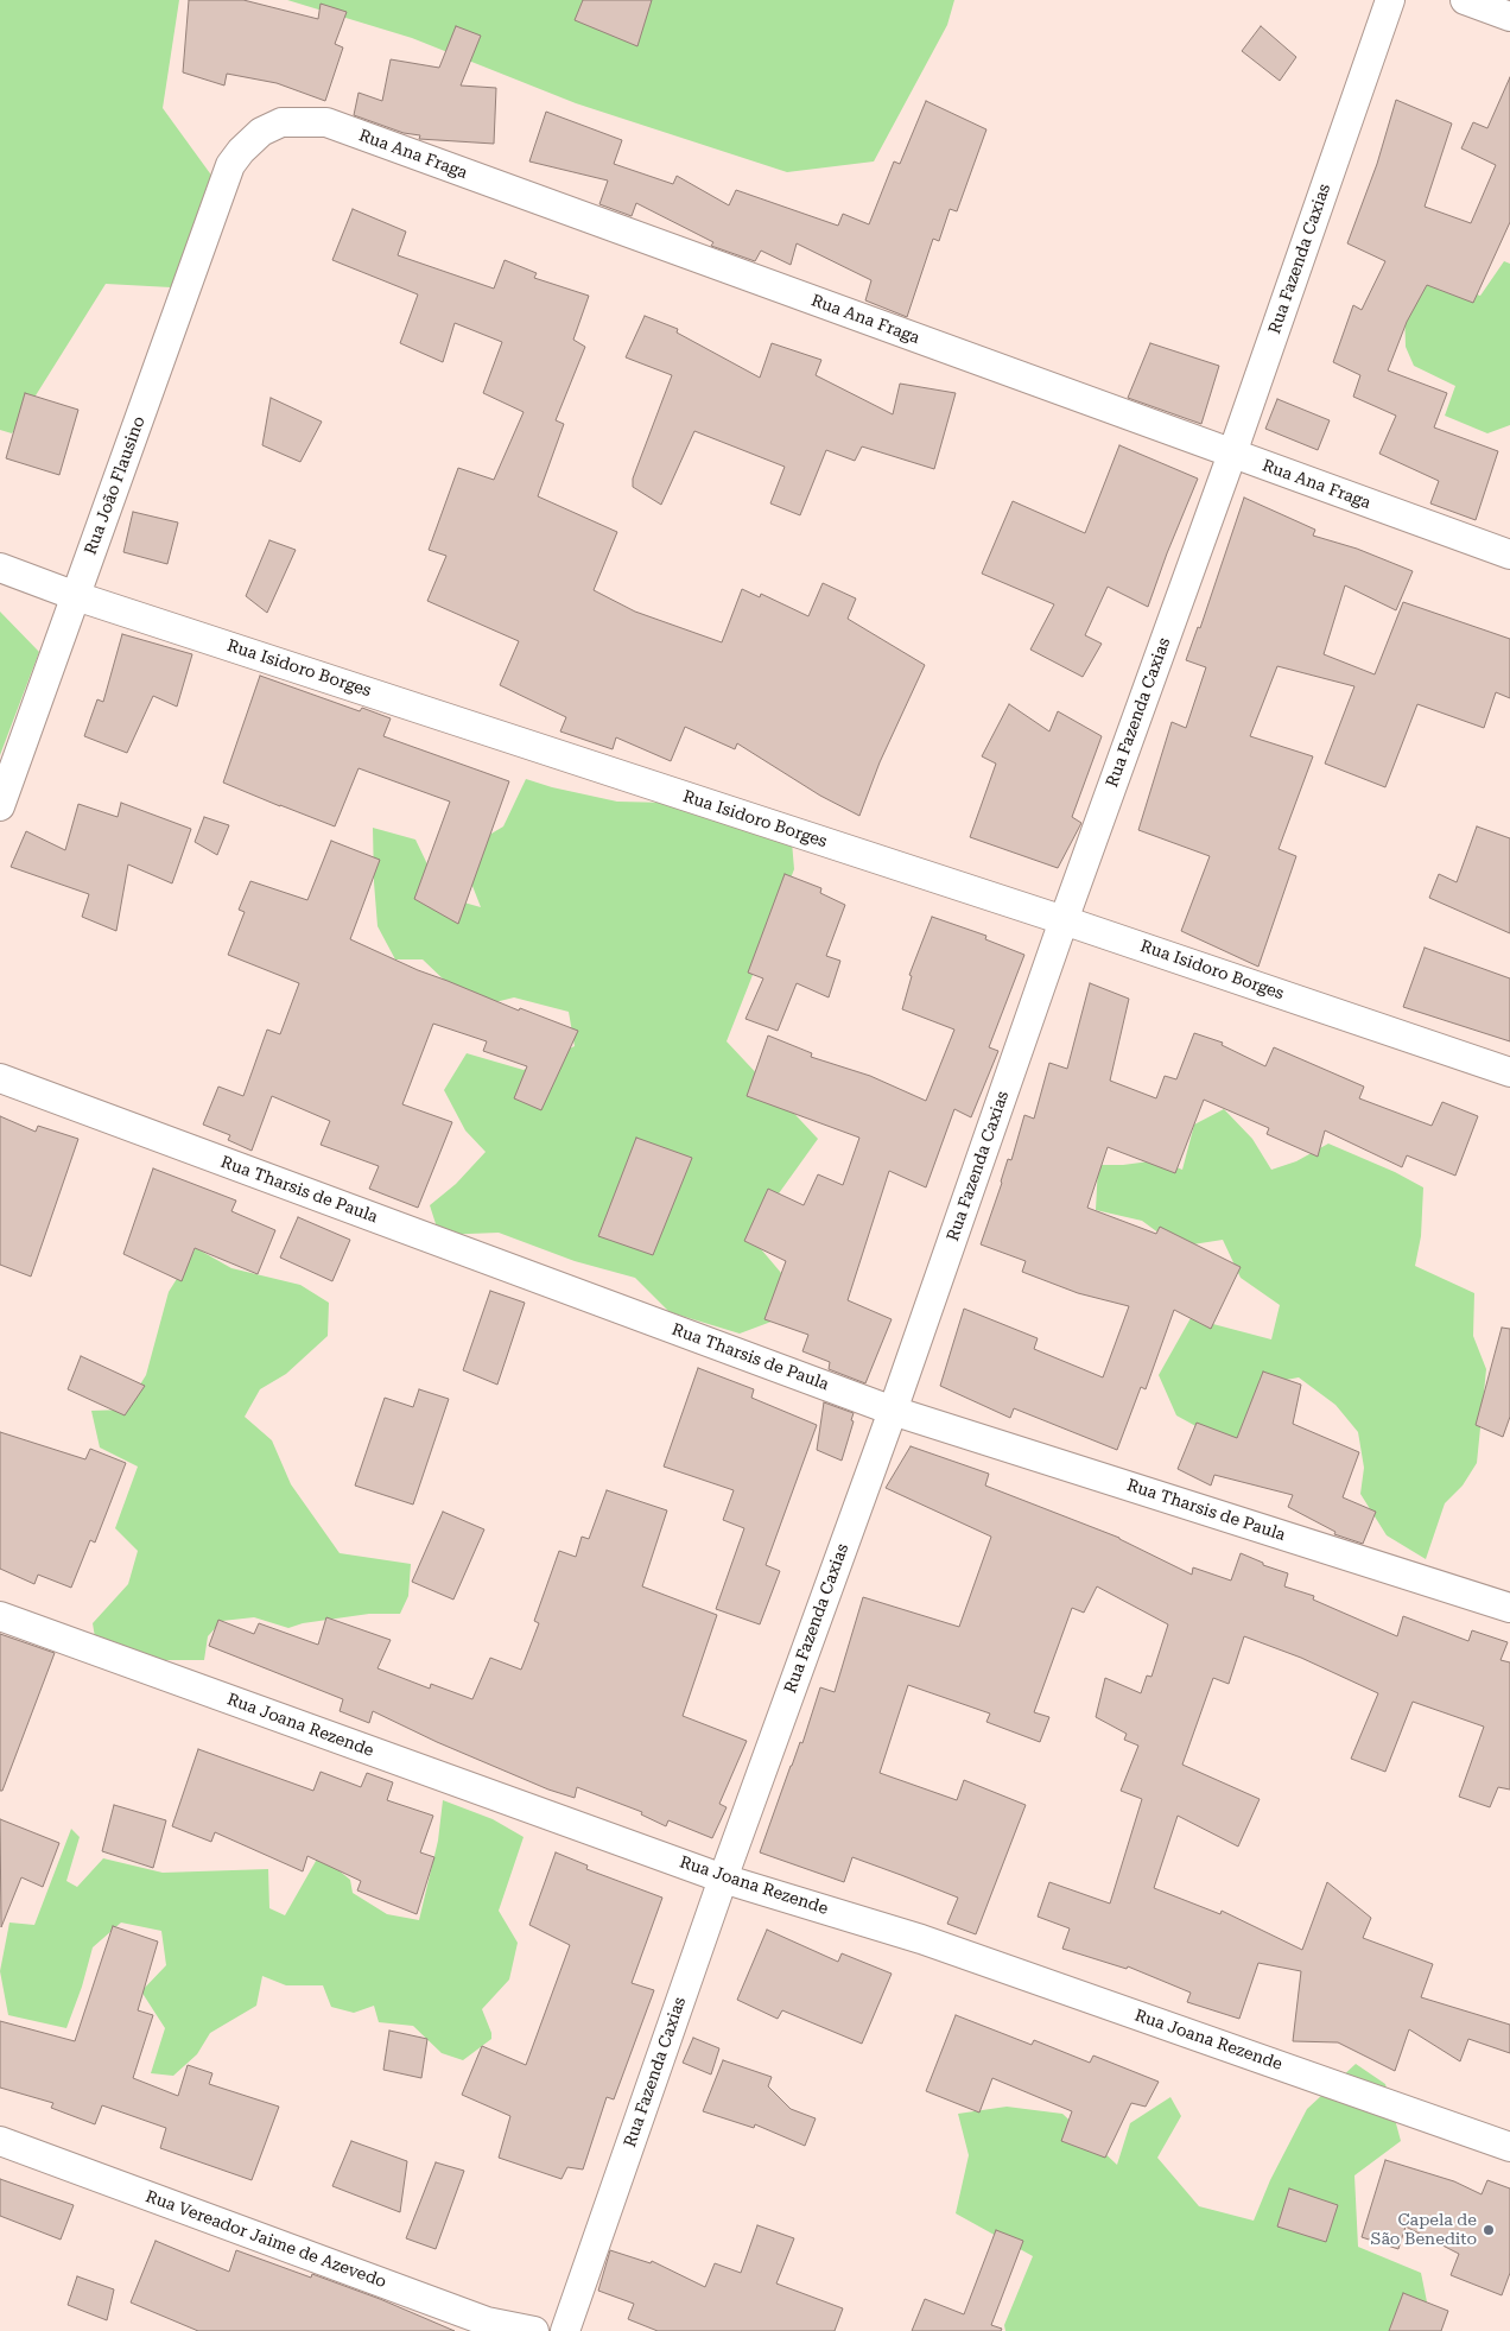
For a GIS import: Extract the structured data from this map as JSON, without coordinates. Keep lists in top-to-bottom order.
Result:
{
  "streets": {
    "street": [
      "Rua Ana Fraga",
      "Rua Fazenda Caxias",
      "Rua João Flausino",
      "Rua Isidoro Borges",
      "Rua Tharsis de Paula",
      "Rua Joana Rezende",
      "Rua Vereador Jaime de Azevedo"
    ]
  },
  "crossings": [
    ["Rua Ana Fraga", "Rua Fazenda Caxias"],
    ["Rua Ana Fraga", "Rua João Flausino"],
    ["Rua Fazenda Caxias", "Rua Isidoro Borges"],
    ["Rua Fazenda Caxias", "Rua Tharsis de Paula"],
    ["Rua Fazenda Caxias", "Rua Joana Rezende"],
    ["Rua João Flausino", "Rua Isidoro Borges"]
  ],
  "places": ["Capela de São Benedito"]
}
